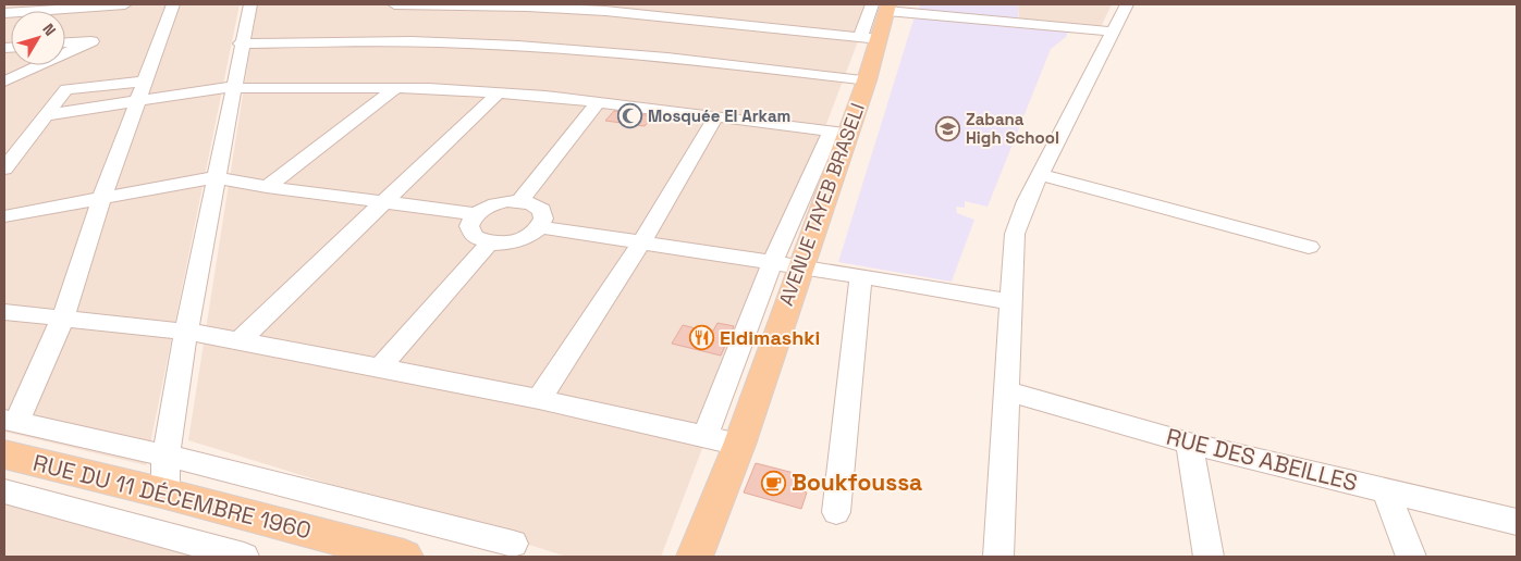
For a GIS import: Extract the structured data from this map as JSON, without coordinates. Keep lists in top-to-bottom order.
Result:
{
  "streets": {
    "main road": ["AVENUE TAYEB BRASELI", "RUE DU 11 DÉCEMBRE 1960"],
    "street": ["RUE DES ABEILLES"]
  },
  "places": {
    "mosque": ["Mosquée El Arkam"],
    "school or university": ["Zabana High School"],
    "restaurant": ["Eldimashki"],
    "cafe": ["Boukfoussa"]
  },
  "north": "top right"
}
